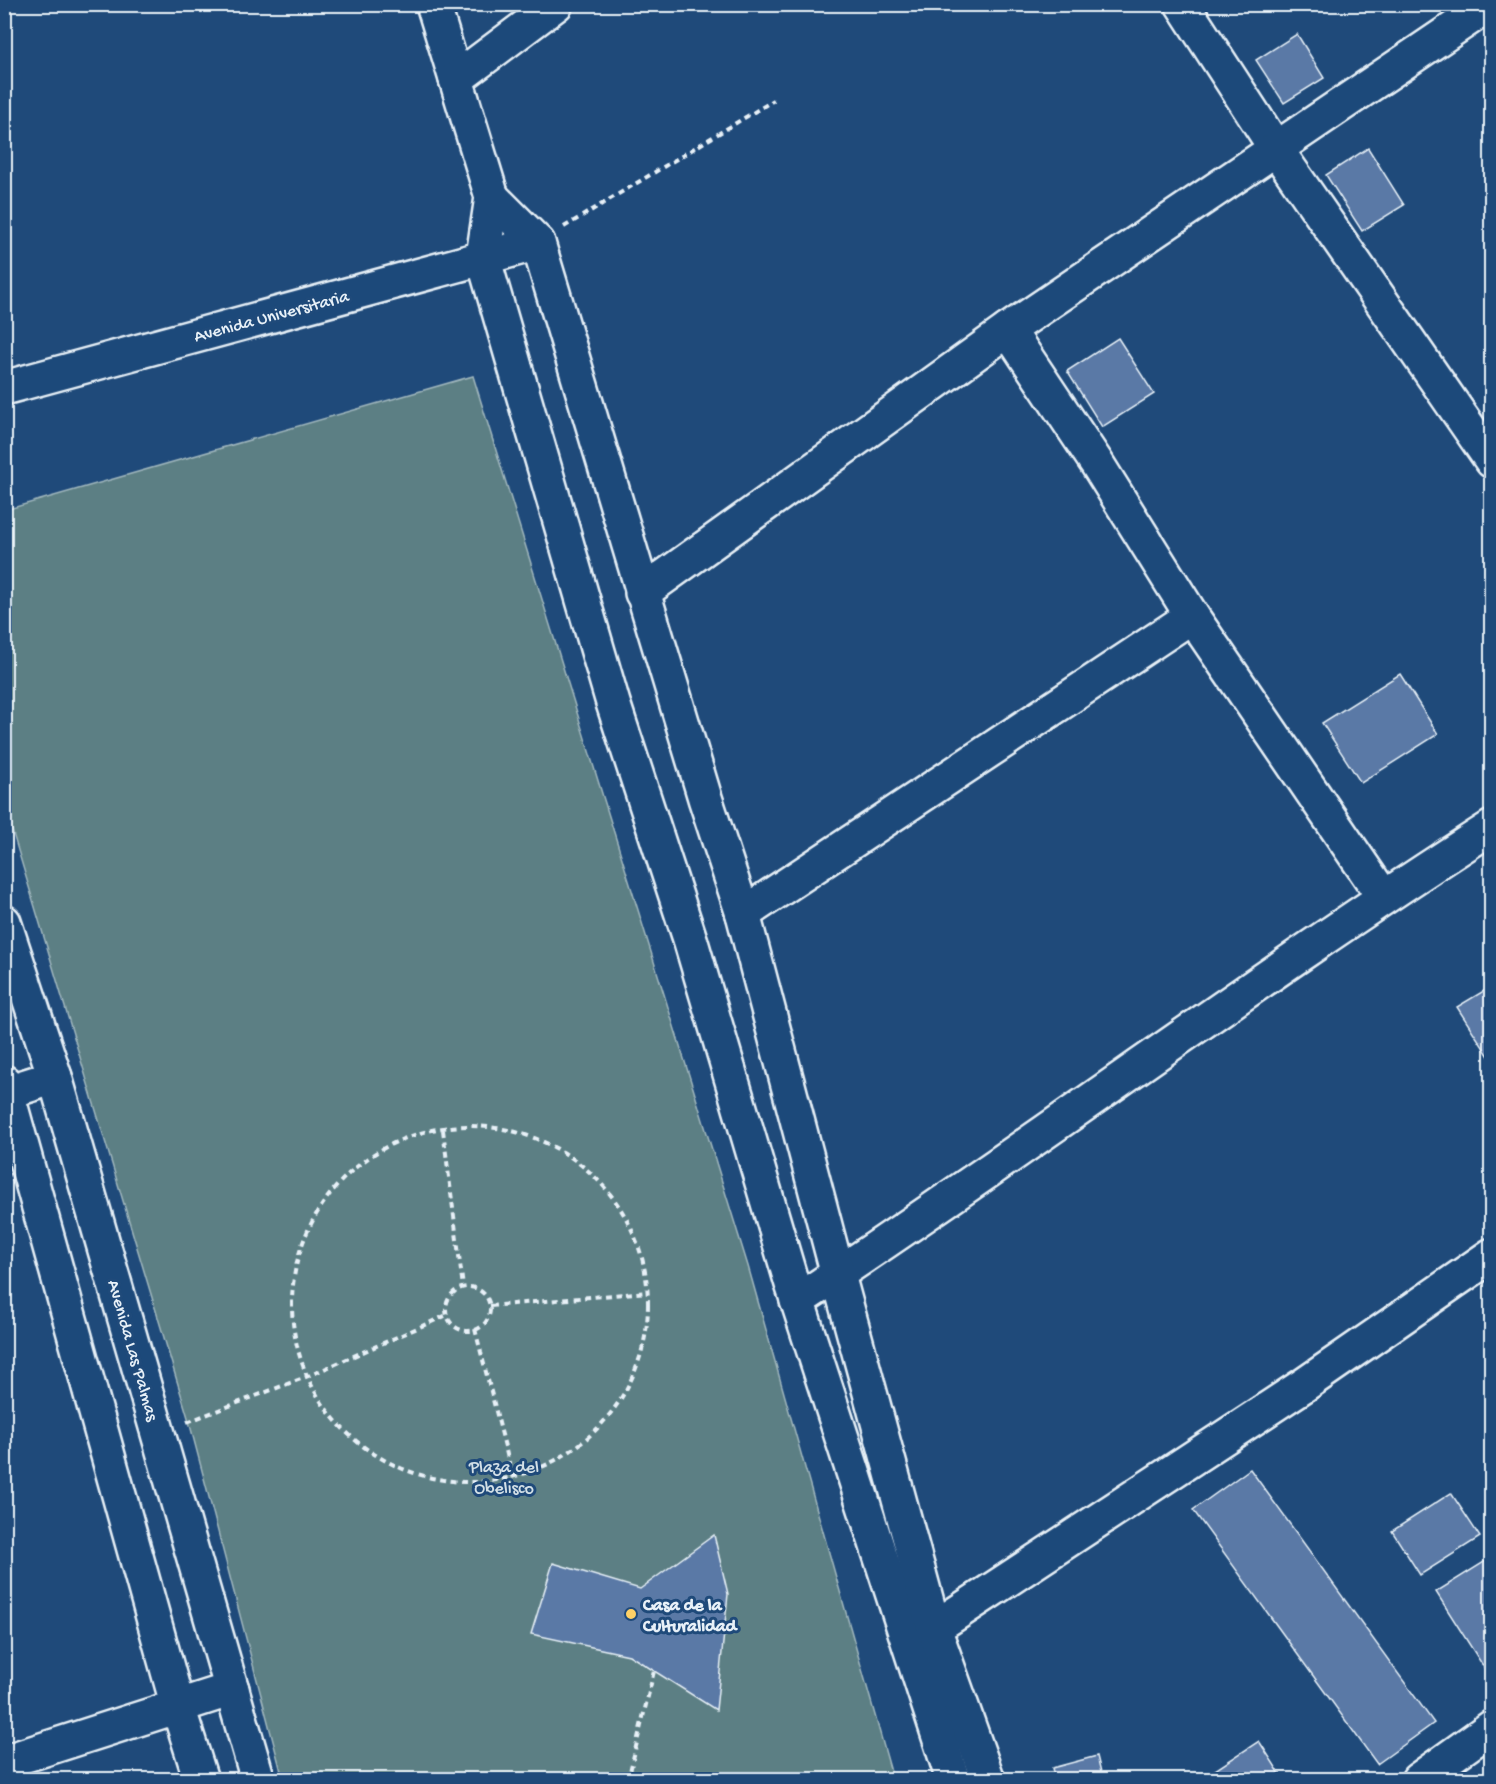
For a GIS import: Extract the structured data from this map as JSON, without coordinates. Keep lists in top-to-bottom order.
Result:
{
  "streets": {
    "main road": ["Avenida Universitaria", "Avenida Las Palmas"]
  },
  "parks": ["Plaza del Obelisco"],
  "places": ["Casa de la Culturalidad"]
}
